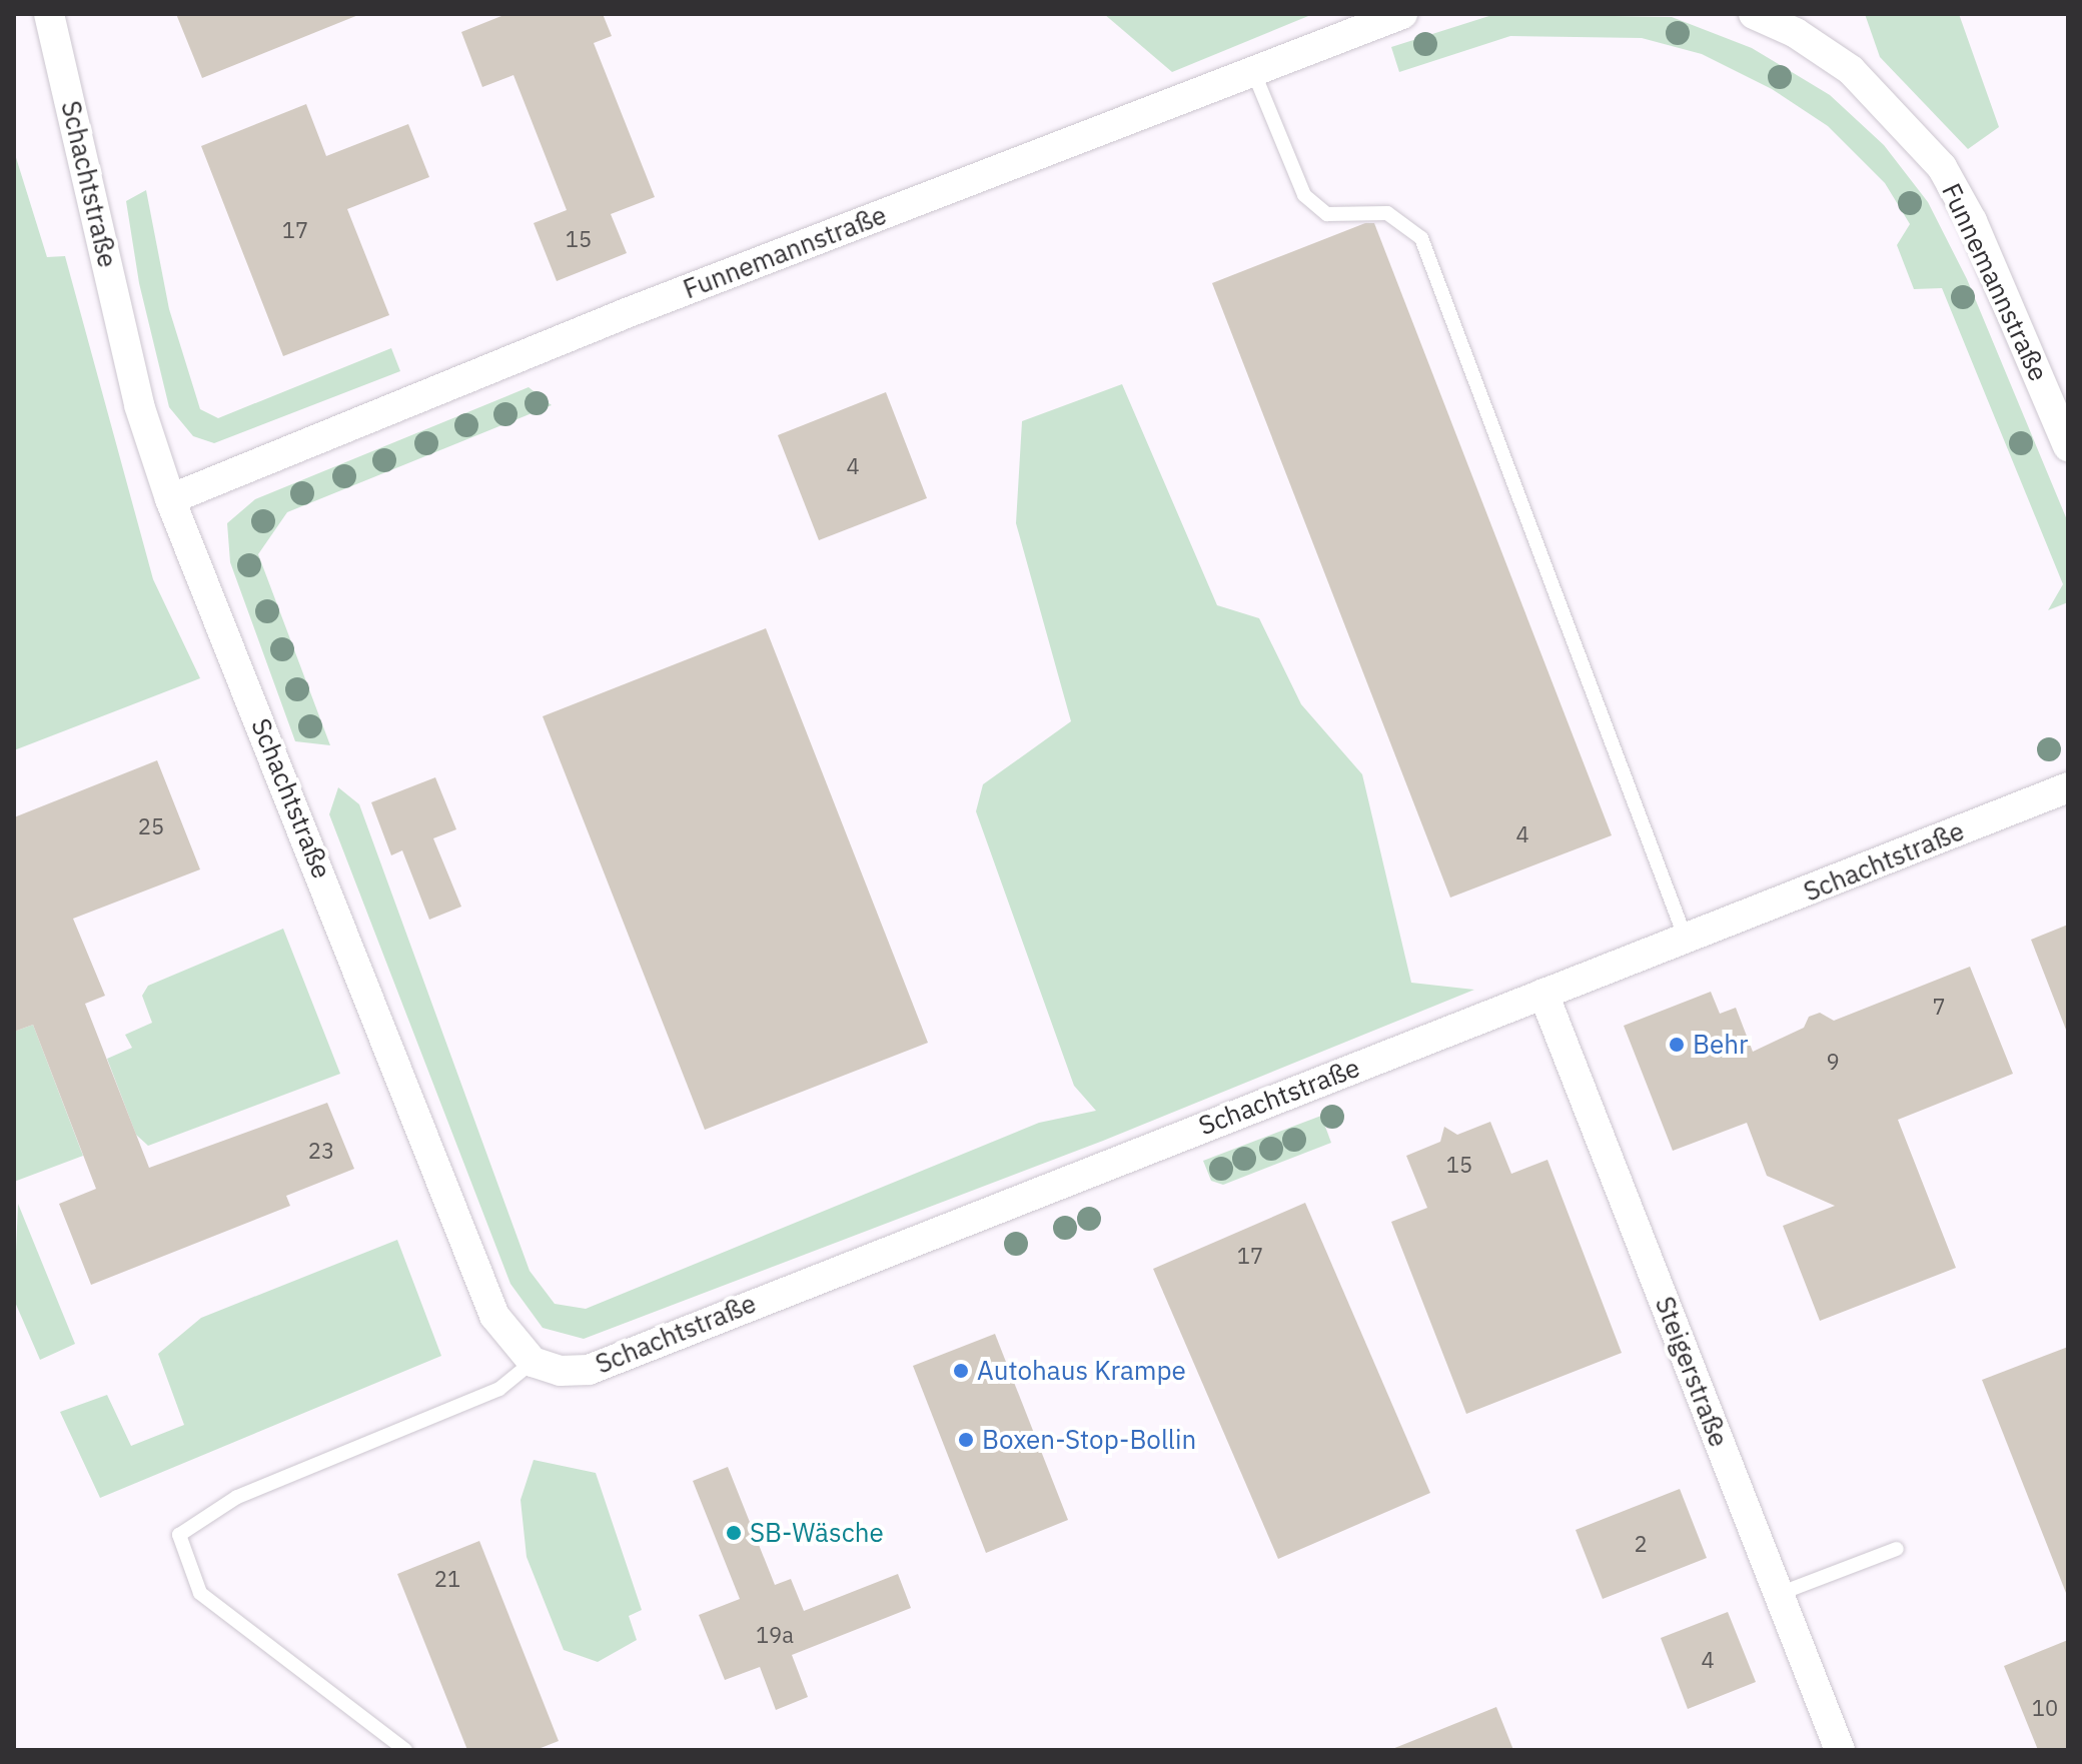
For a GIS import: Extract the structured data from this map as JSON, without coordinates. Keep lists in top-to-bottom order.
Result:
{
  "streets": {
    "street": ["Schachtstraße", "Funnemannstraße", "Steigerstraße"]
  },
  "crossings": [
    ["Schachtstraße", "Funnemannstraße"],
    ["Schachtstraße", "Steigerstraße"]
  ],
  "places": [
    "Behr",
    "Autohaus Krampe",
    "Boxen-Stop-Bollin",
    "SB-Wäsche"
  ],
  "house_numbers": [
    "17",
    "15",
    "4",
    "25",
    "4",
    "7",
    "9",
    "23",
    "15",
    "17",
    "2",
    "21",
    "19a",
    "4",
    "10"
  ]
}
